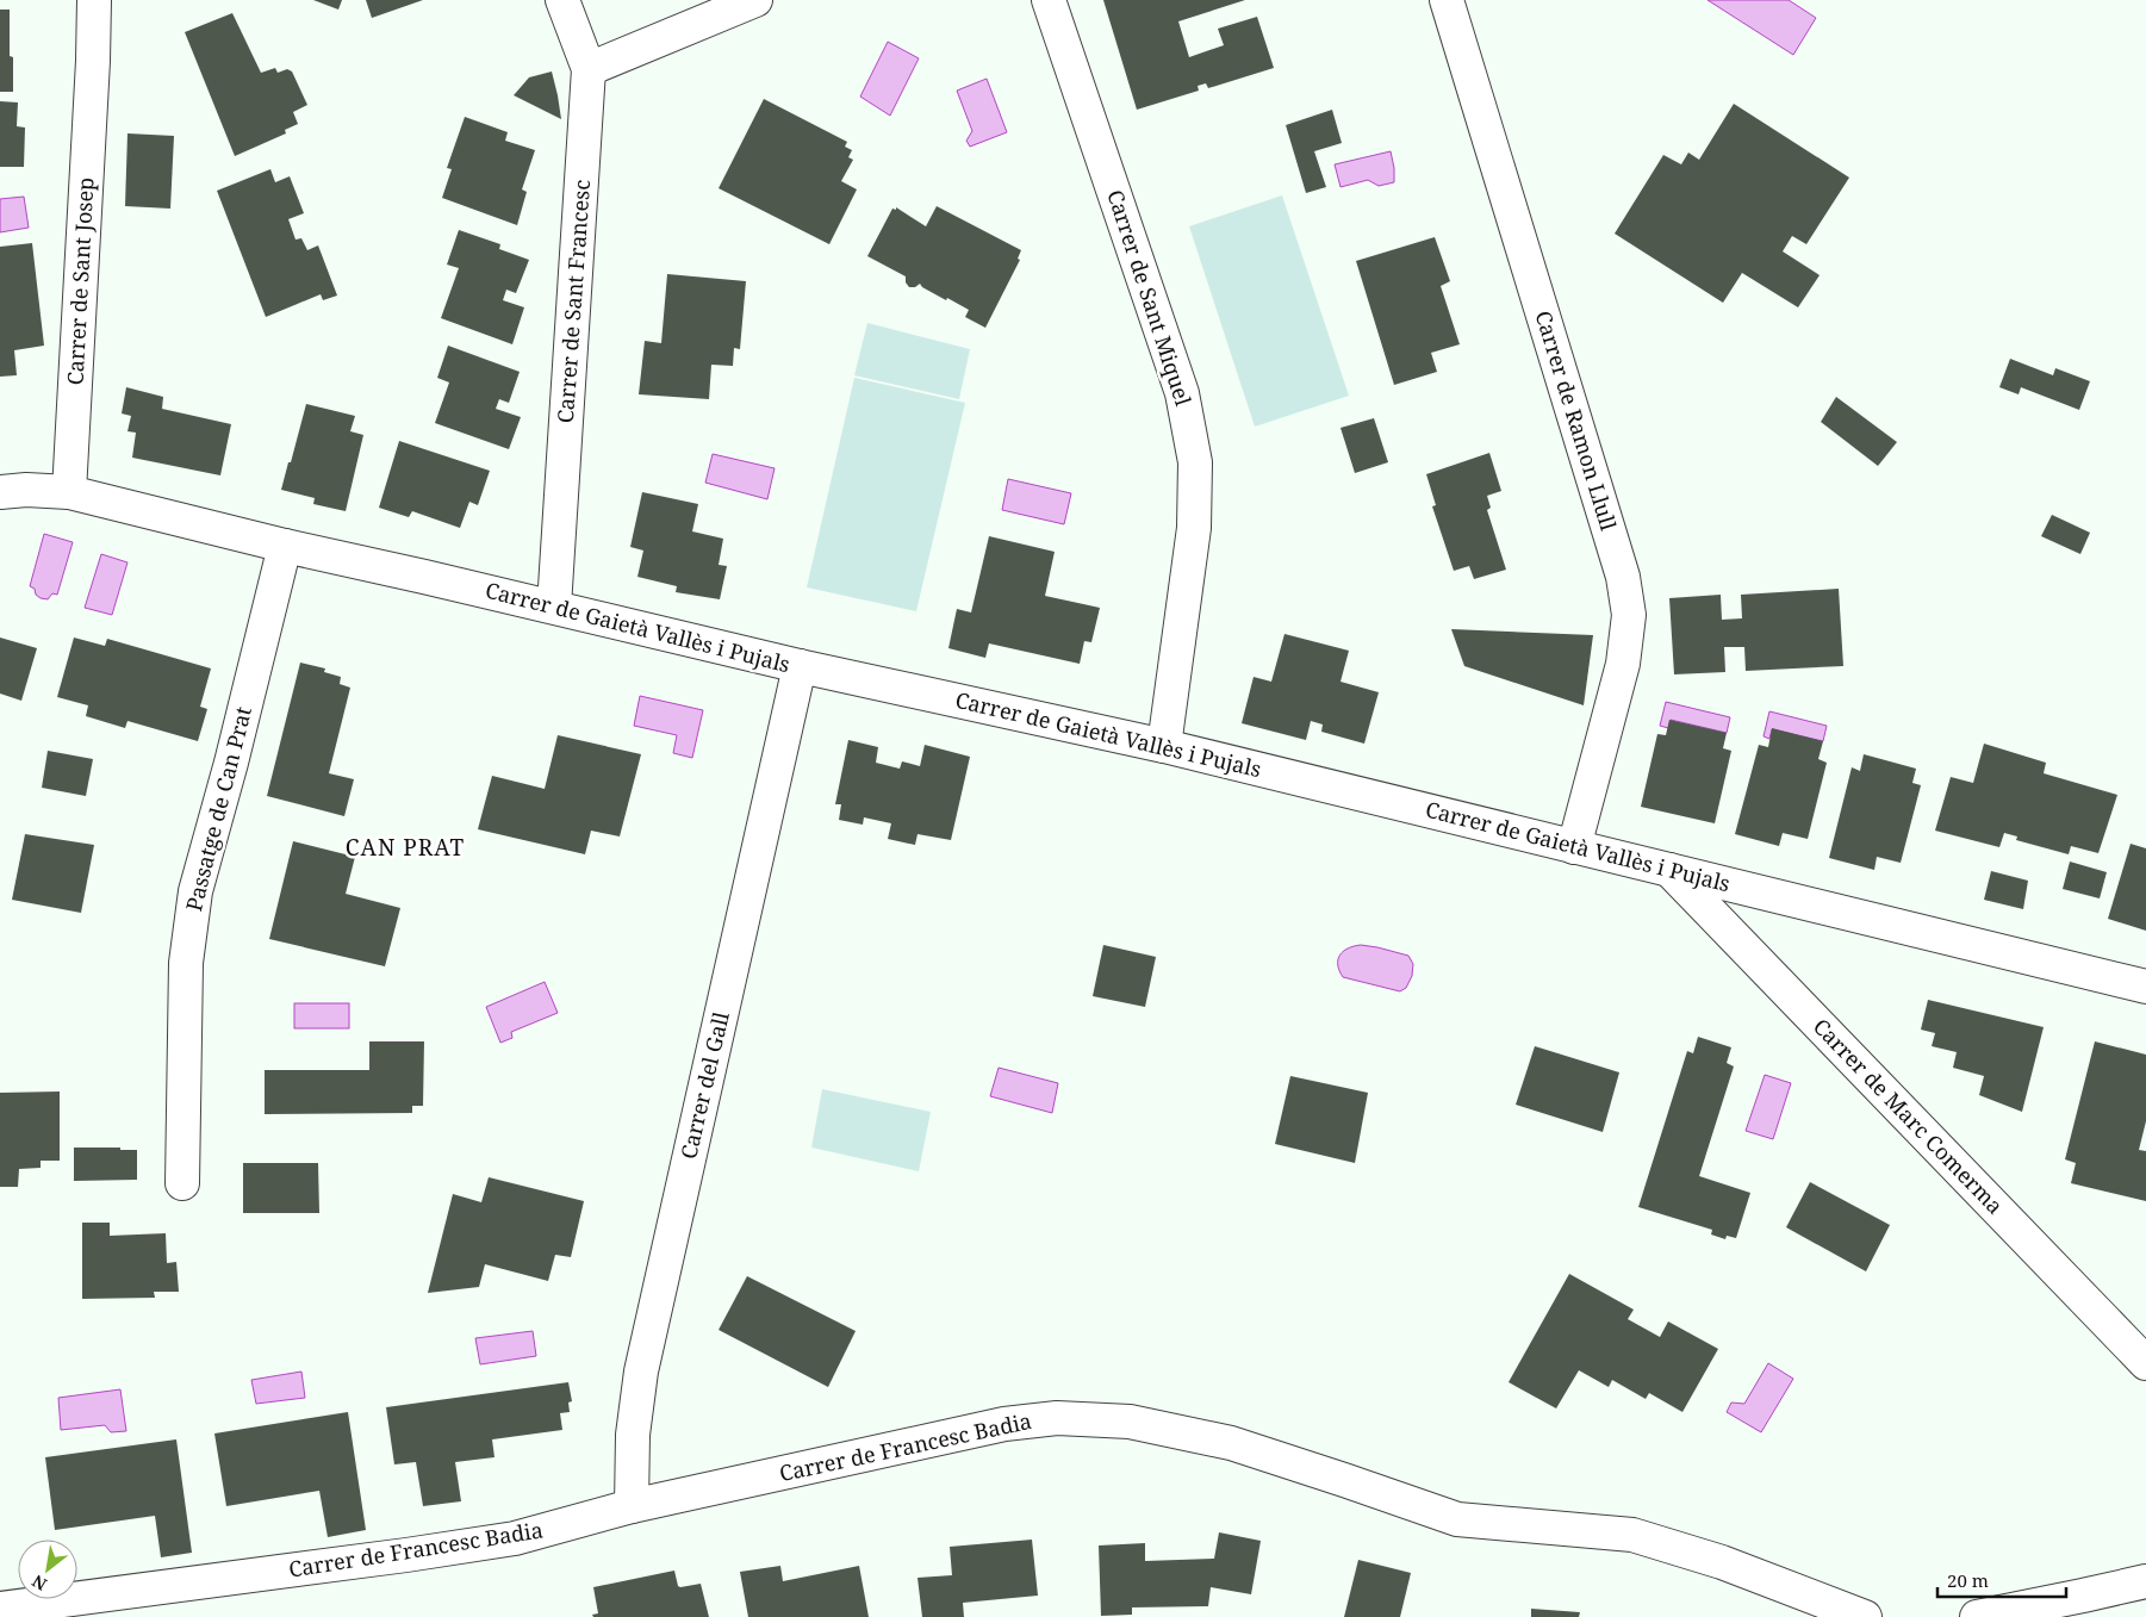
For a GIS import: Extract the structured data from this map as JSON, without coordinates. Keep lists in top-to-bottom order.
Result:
{
  "streets": {
    "street": [
      "Carrer de Sant Josep",
      "Carrer de Sant Miquel",
      "Carrer de Sant Francesc",
      "Carrer de Ramon Llull",
      "Carrer de Gaietà Vallès i Pujals",
      "Passatge de Can Prat",
      "Carrer del Gall",
      "Carrer de Marc Comerma",
      "Carrer de Francesc Badia"
    ]
  },
  "crossings": [
    ["Carrer de Sant Josep", "Carrer de Gaietà Vallès i Pujals"],
    ["Carrer de Sant Miquel", "Carrer de Gaietà Vallès i Pujals"],
    ["Carrer de Sant Francesc", "Carrer de Gaietà Vallès i Pujals"],
    ["Carrer de Ramon Llull", "Carrer de Gaietà Vallès i Pujals"],
    ["Carrer de Gaietà Vallès i Pujals", "Passatge de Can Prat"],
    ["Carrer de Gaietà Vallès i Pujals", "Carrer del Gall"],
    ["Carrer de Gaietà Vallès i Pujals", "Carrer de Marc Comerma"],
    ["Carrer del Gall", "Carrer de Francesc Badia"]
  ],
  "districts": ["CAN PRAT"],
  "scale_bar": "20 m",
  "north": "bottom left"
}
